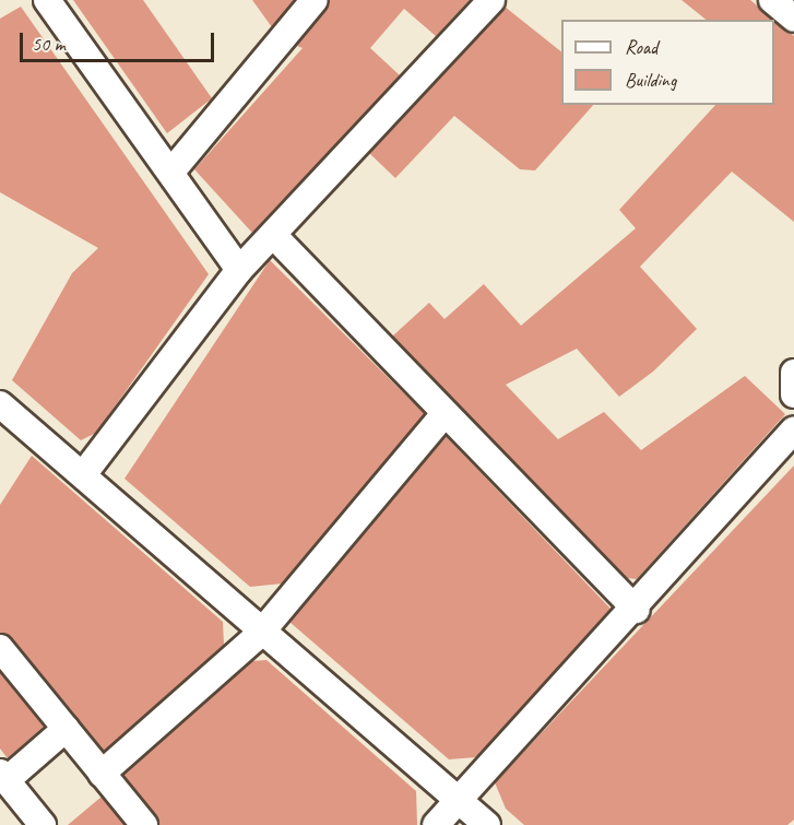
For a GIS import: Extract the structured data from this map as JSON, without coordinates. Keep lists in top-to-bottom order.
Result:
{
  "legend": ["Road", "Building"],
  "scale_bar": "50 m"
}
